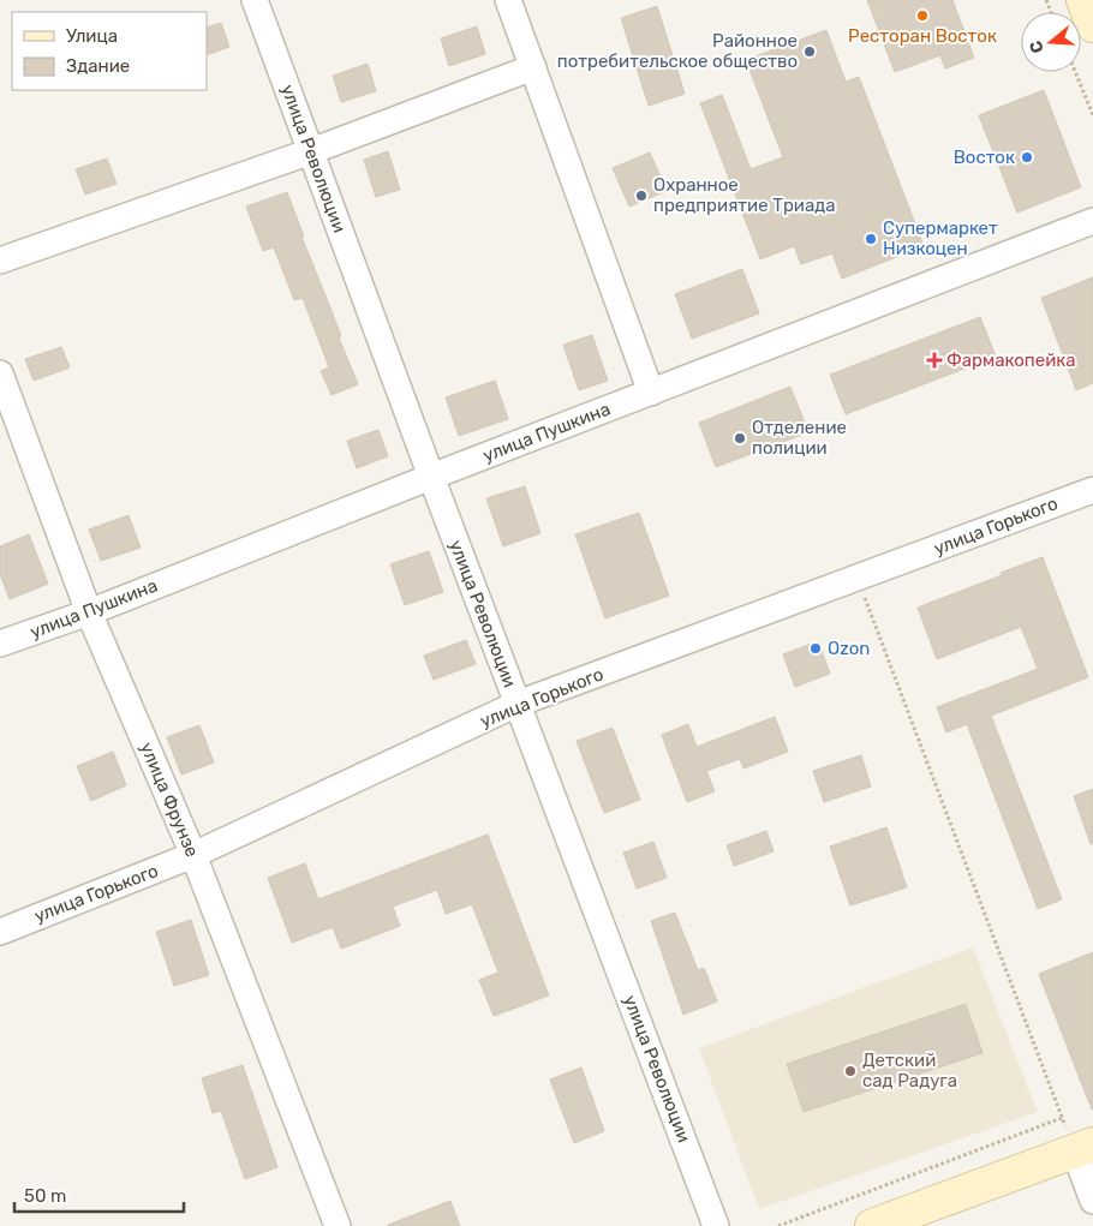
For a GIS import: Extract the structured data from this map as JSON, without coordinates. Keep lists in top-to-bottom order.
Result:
{
  "streets": {
    "street": [
      "улица Революции",
      "улица Пушкина",
      "улица Горького",
      "улица Фрунзе"
    ]
  },
  "crossings": [
    ["улица Революции", "улица Пушкина"],
    ["улица Революции", "улица Горького"],
    ["улица Пушкина", "улица Фрунзе"],
    ["улица Горького", "улица Фрунзе"]
  ],
  "places": {
    "other": [
      "Ресторан Восток",
      "Районное потребительское общество",
      "Восток",
      "Охранное предприятие Триада",
      "Супермаркет Низкоцен",
      "Отделение полиции",
      "Ozon",
      "Детский сад Радуга"
    ],
    "health": ["Фармакопейка"]
  },
  "legend": ["Улица", "Здание"],
  "scale_bar": "50 m",
  "north": "left"
}
